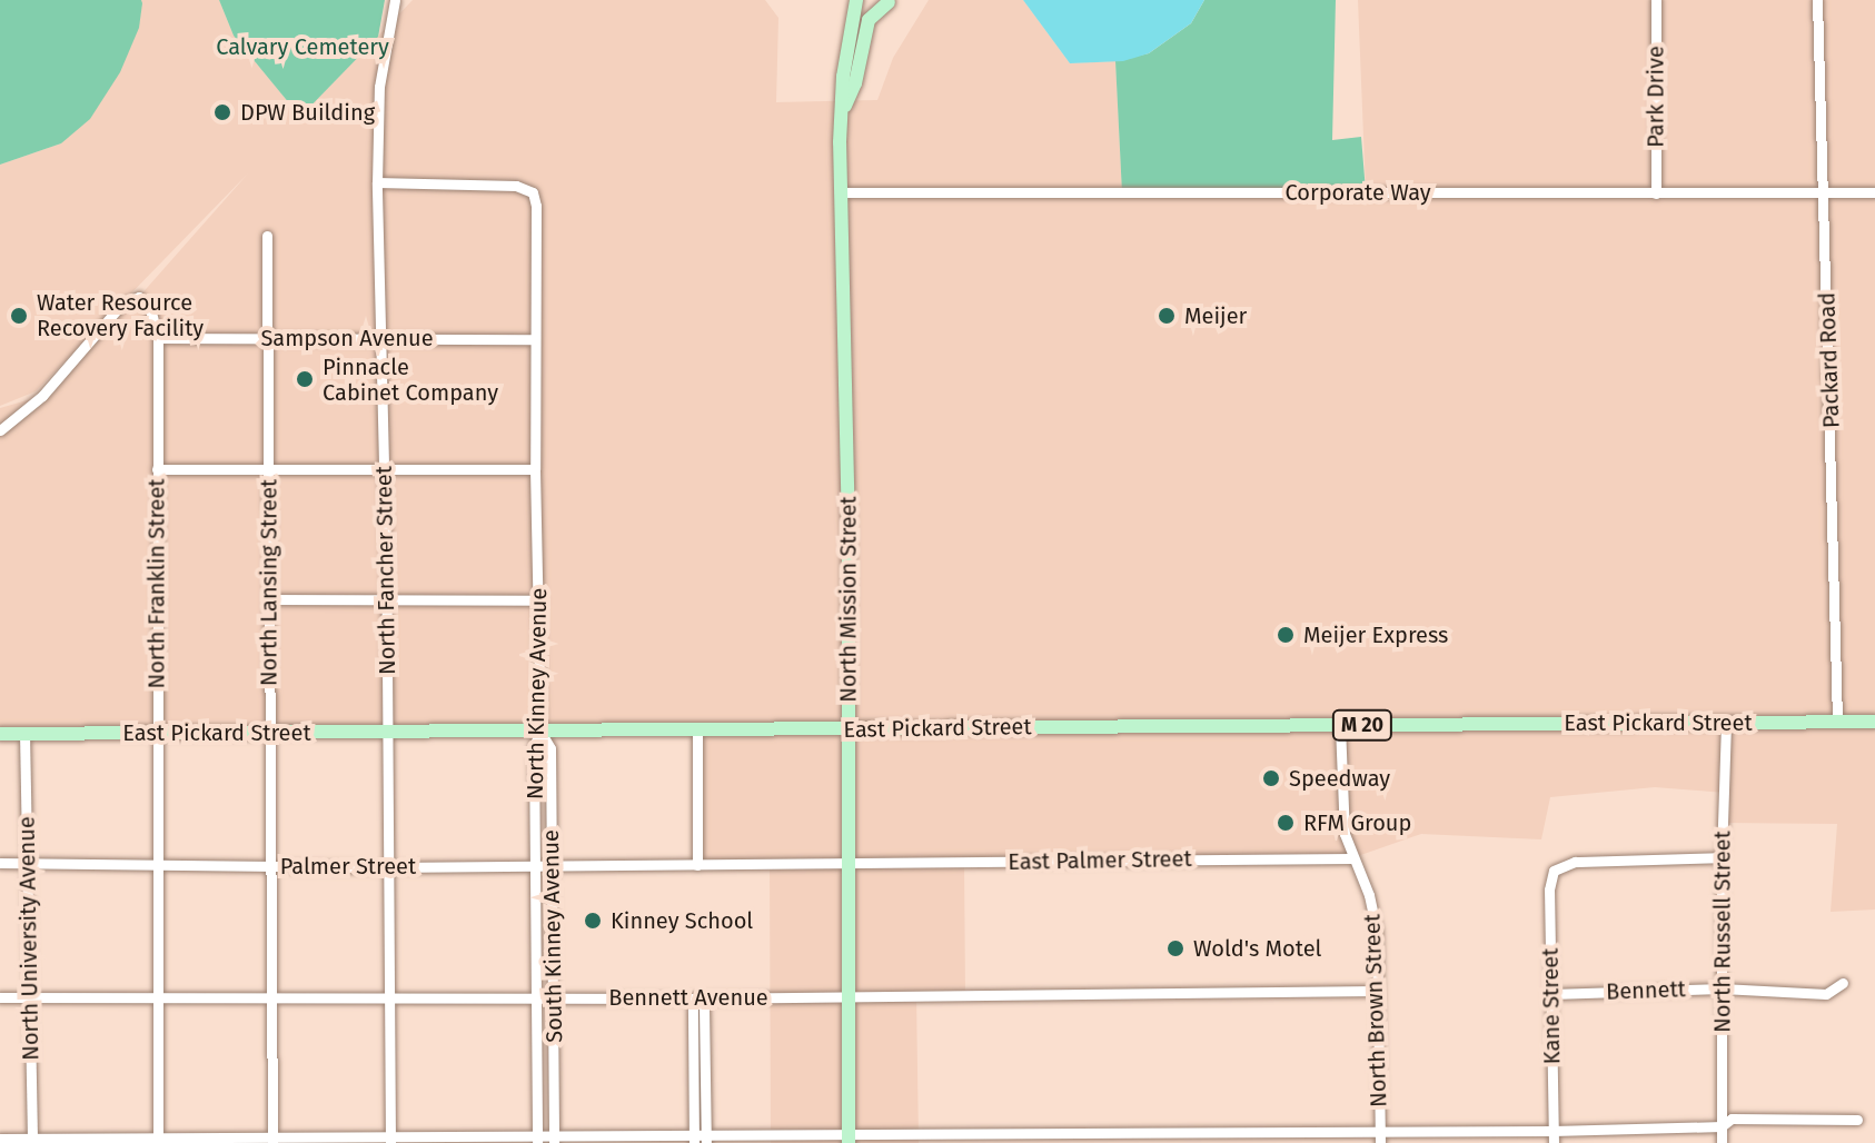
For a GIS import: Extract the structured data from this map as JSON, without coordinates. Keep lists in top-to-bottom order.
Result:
{
  "streets": {
    "main road": ["North Mission Street", "East Pickard Street", "M 20"],
    "street": [
      "Park Drive",
      "Corporate Way",
      "Sampson Avenue",
      "Packard Road",
      "North Fancher Street",
      "North Lansing Street",
      "North Franklin Street",
      "North Kinney Avenue",
      "East Palmer Street",
      "Palmer Street",
      "North Russell Street",
      "South Kinney Avenue",
      "North University Avenue",
      "Bennett",
      "Bennett Avenue",
      "Kane Street",
      "North Brown Street"
    ]
  },
  "crossings": [
    ["Park Drive", "Corporate Way"],
    ["Corporate Way", "Packard Road"],
    ["Corporate Way", "North Mission Street"],
    ["Sampson Avenue", "North Fancher Street"],
    ["Sampson Avenue", "North Lansing Street"],
    ["Sampson Avenue", "North Franklin Street"],
    ["Sampson Avenue", "North Kinney Avenue"],
    ["Packard Road", "East Pickard Street"],
    ["North Fancher Street", "North Kinney Avenue"],
    ["North Fancher Street", "East Pickard Street"],
    ["North Fancher Street", "Palmer Street"],
    ["North Fancher Street", "Bennett Avenue"],
    ["North Lansing Street", "East Pickard Street"],
    ["North Lansing Street", "Palmer Street"],
    ["North Lansing Street", "Bennett Avenue"],
    ["North Franklin Street", "East Pickard Street"],
    ["North Franklin Street", "Palmer Street"],
    ["North Franklin Street", "Bennett Avenue"],
    ["North Mission Street", "East Pickard Street"],
    ["North Mission Street", "East Palmer Street"],
    ["North Mission Street", "Bennett Avenue"],
    ["North Kinney Avenue", "East Pickard Street"],
    ["North Kinney Avenue", "Palmer Street"],
    ["North Kinney Avenue", "South Kinney Avenue"],
    ["North Kinney Avenue", "Bennett Avenue"],
    ["East Pickard Street", "North Russell Street"],
    ["East Pickard Street", "South Kinney Avenue"],
    ["East Pickard Street", "North University Avenue"],
    ["East Pickard Street", "North Brown Street"],
    ["East Palmer Street", "Palmer Street"],
    ["East Palmer Street", "North Brown Street"],
    ["Palmer Street", "South Kinney Avenue"],
    ["Palmer Street", "North University Avenue"],
    ["North Russell Street", "Bennett"],
    ["North Russell Street", "Kane Street"],
    ["South Kinney Avenue", "Bennett Avenue"],
    ["North University Avenue", "Bennett Avenue"],
    ["Bennett", "Kane Street"],
    ["Bennett Avenue", "North Brown Street"]
  ],
  "parks": ["Calvary Cemetery"],
  "places": [
    "DPW Building",
    "Water Resource Recovery Facility",
    "Meijer",
    "Pinnacle Cabinet Company",
    "Meijer Express",
    "Speedway",
    "RFM Group",
    "Kinney School",
    "Wold's Motel"
  ]
}
